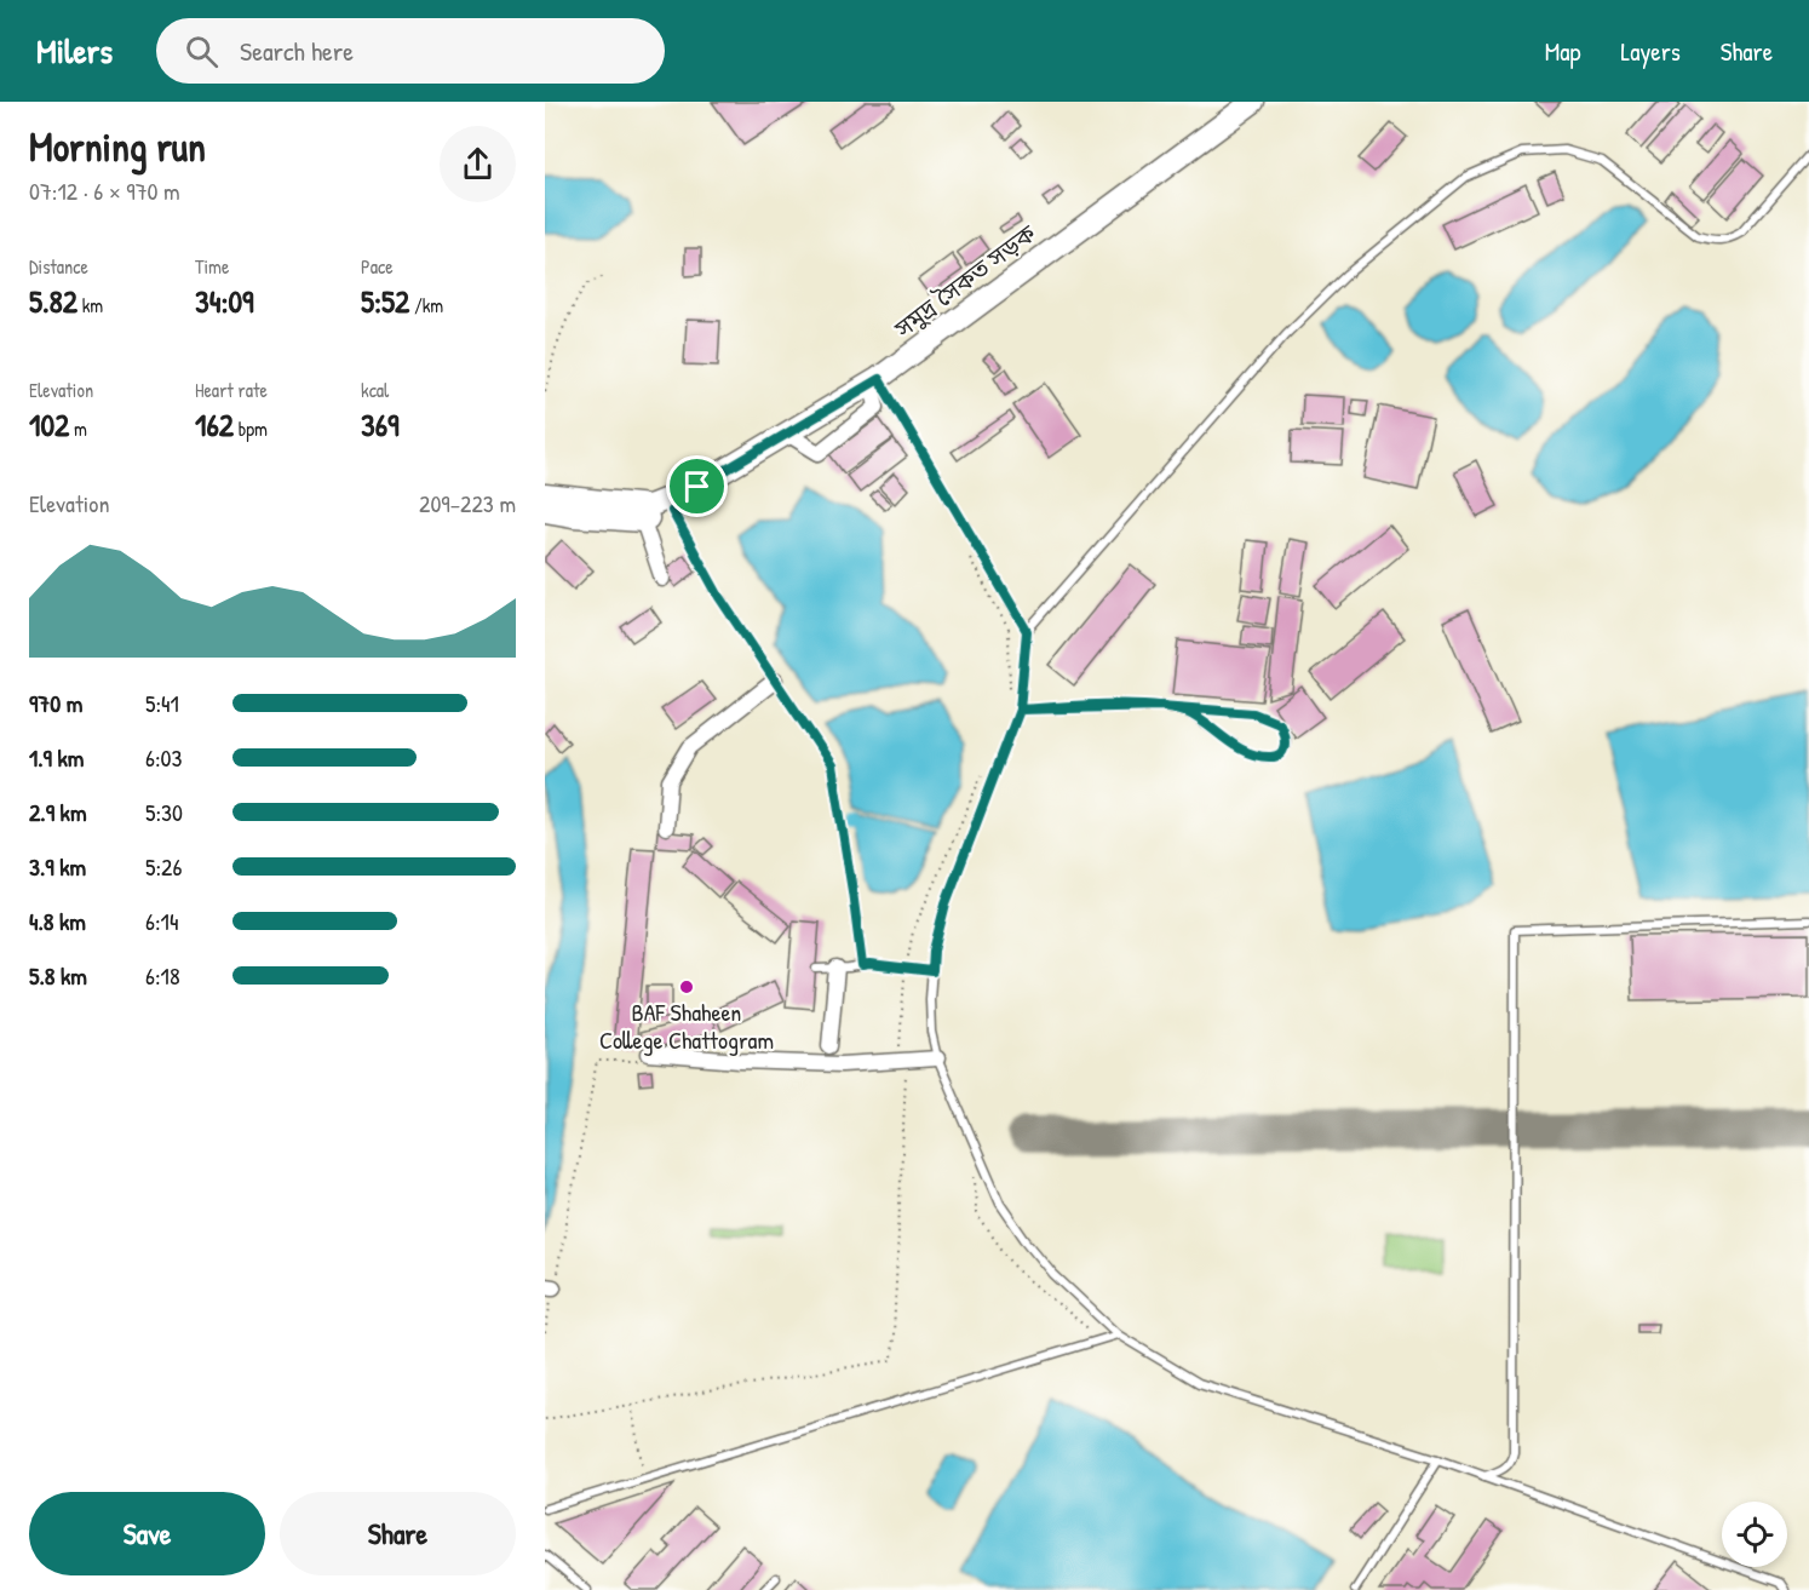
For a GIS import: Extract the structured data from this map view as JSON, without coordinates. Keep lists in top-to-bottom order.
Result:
{
  "streets": {
    "main road": ["সমুদ্র সৈকত সড়ক"]
  },
  "places": ["BAF Shaheen College Chattogram"],
  "page": {
    "header": "Milers",
    "search": "Search here",
    "nav": ["Map", "Layers", "Share"],
    "heading": ["Morning run", "07:12 · 6 × 970 m"],
    "stats": [
      ["Distance", "5.82 km"],
      ["Time", "34:09"],
      ["Pace", "5:52 /km"],
      ["Elevation", "102 m"],
      ["Heart rate", "162 bpm"],
      ["kcal", "369"]
    ],
    "chart": ["Elevation", "209–223 m"],
    "list": [
      {
        "name": "970 m",
        "note": "5:41"
      },
      {
        "name": "1.9 km",
        "note": "6:03"
      },
      {
        "name": "2.9 km",
        "note": "5:30"
      },
      {
        "name": "3.9 km",
        "note": "5:26"
      },
      {
        "name": "4.8 km",
        "note": "6:14"
      },
      {
        "name": "5.8 km",
        "note": "6:18"
      }
    ],
    "buttons": ["Save", "Share"]
  }
}
